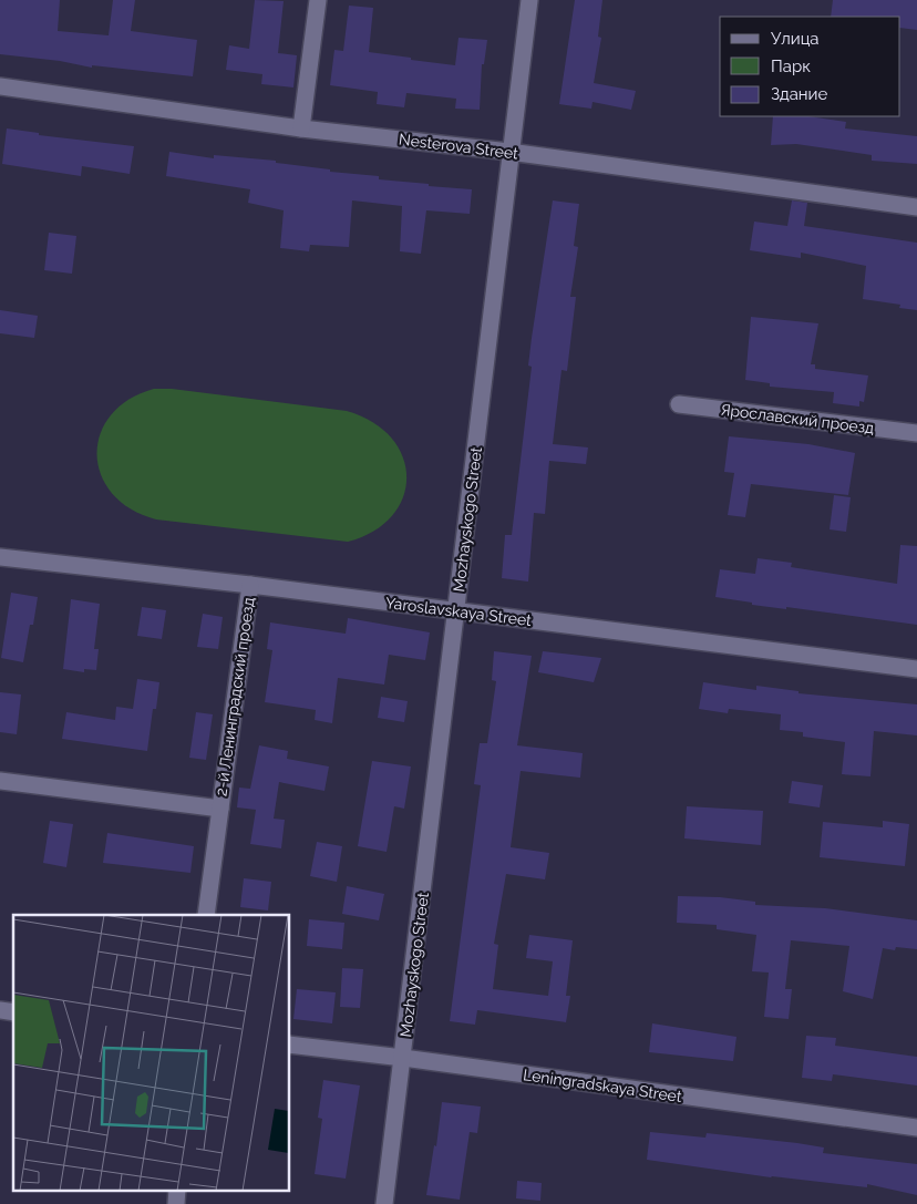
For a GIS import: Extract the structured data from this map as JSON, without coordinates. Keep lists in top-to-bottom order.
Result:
{
  "streets": {
    "street": [
      "Nesterova Street",
      "Ярославский проезд",
      "Mozhayskogo Street",
      "Yaroslavskaya Street",
      "2-й Ленинградский проезд",
      "Leningradskaya Street"
    ]
  },
  "crossings": [
    ["Nesterova Street", "Mozhayskogo Street"],
    ["Mozhayskogo Street", "Yaroslavskaya Street"],
    ["Mozhayskogo Street", "Leningradskaya Street"],
    ["Yaroslavskaya Street", "2-й Ленинградский проезд"]
  ],
  "legend": ["Улица", "Парк", "Здание"]
}
